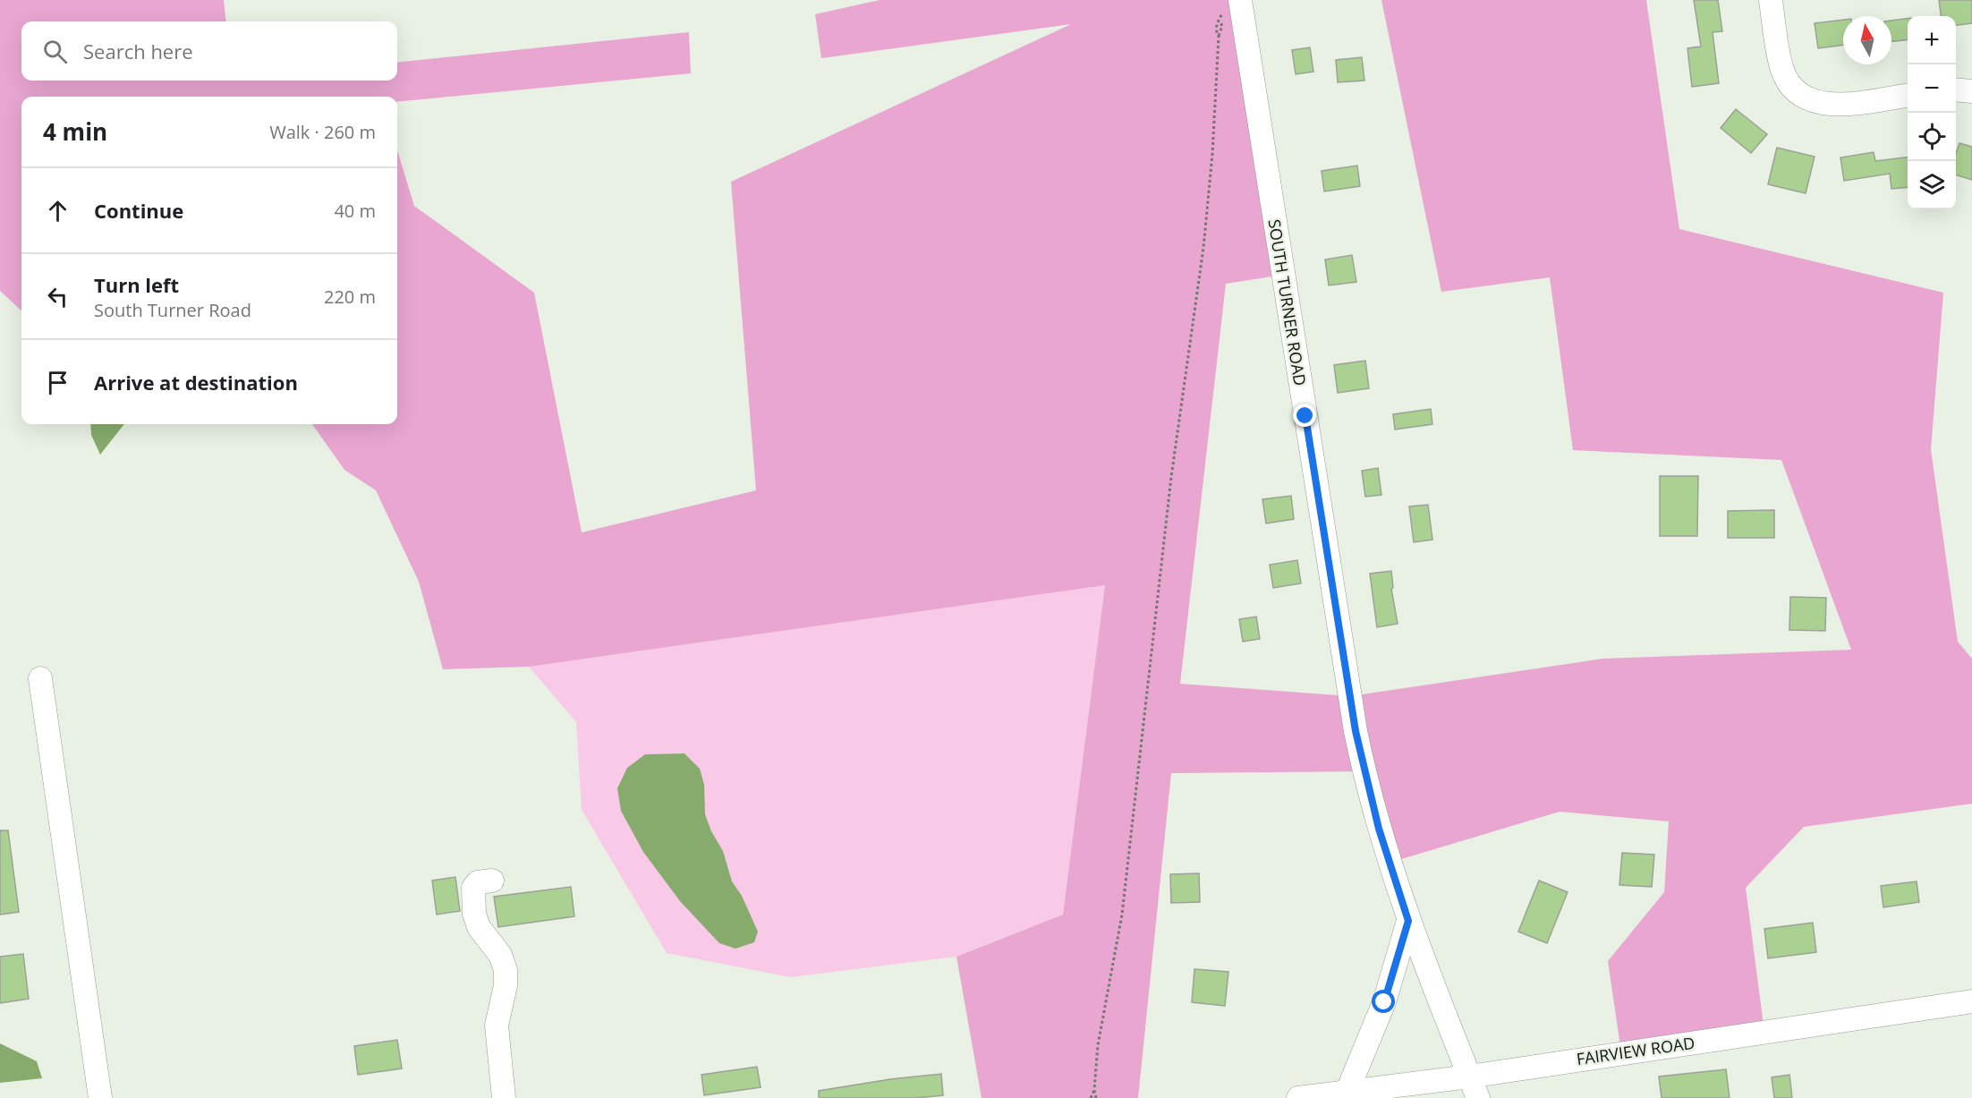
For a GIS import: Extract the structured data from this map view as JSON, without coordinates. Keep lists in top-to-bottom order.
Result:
{
  "streets": {
    "street": ["SOUTH TURNER ROAD", "FAIRVIEW ROAD"]
  },
  "crossings": [
    ["SOUTH TURNER ROAD", "FAIRVIEW ROAD"]
  ],
  "north": "top",
  "page": {
    "map_buttons": ["+", "−"],
    "search": "Search here",
    "heading": ["4 min", "Walk · 260 m"],
    "list": [
      ["Continue", "40 m"],
      ["Turn left", "South Turner Road", "220 m"],
      "Arrive at destination"
    ]
  }
}
